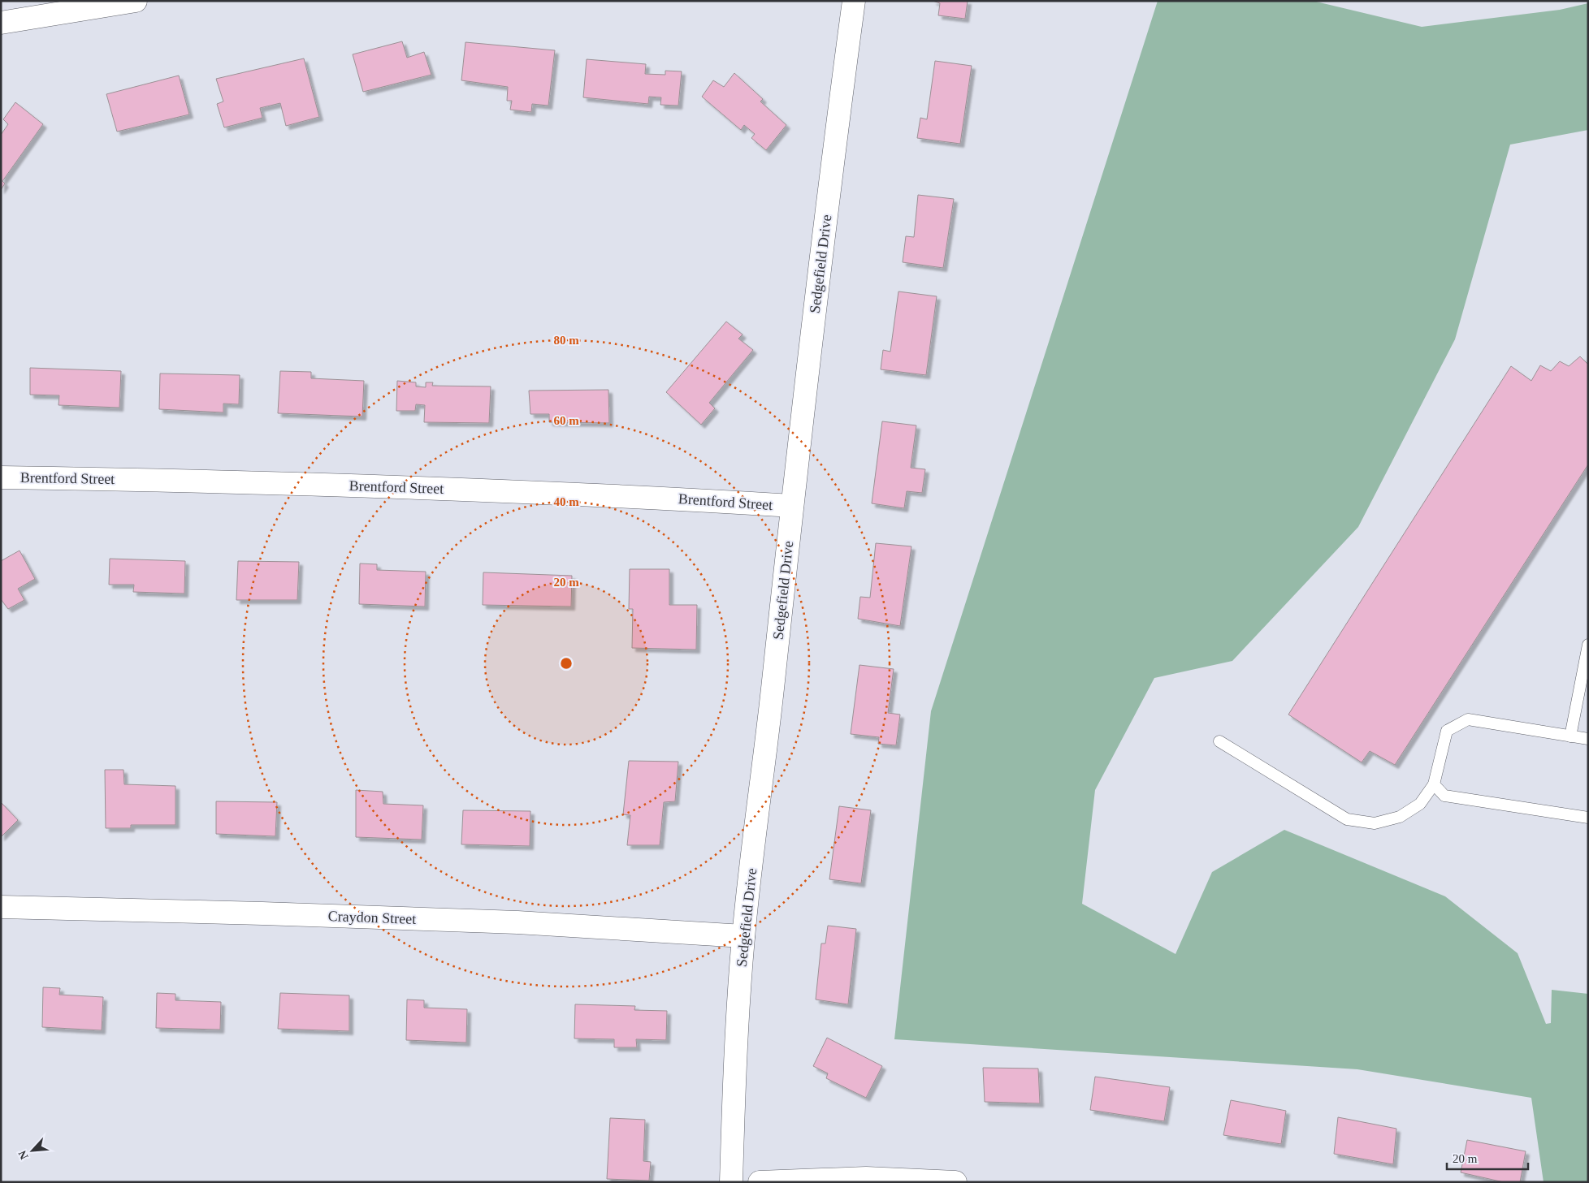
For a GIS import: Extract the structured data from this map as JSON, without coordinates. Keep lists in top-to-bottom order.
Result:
{
  "streets": {
    "street": ["Sedgefield Drive", "Brentford Street", "Craydon Street"]
  },
  "crossings": [
    ["Sedgefield Drive", "Brentford Street"],
    ["Sedgefield Drive", "Craydon Street"]
  ],
  "scale_bar": "20 m",
  "north": "bottom left",
  "rings": [
    "80 m",
    "60 m",
    "40 m",
    "20 m"
  ]
}
